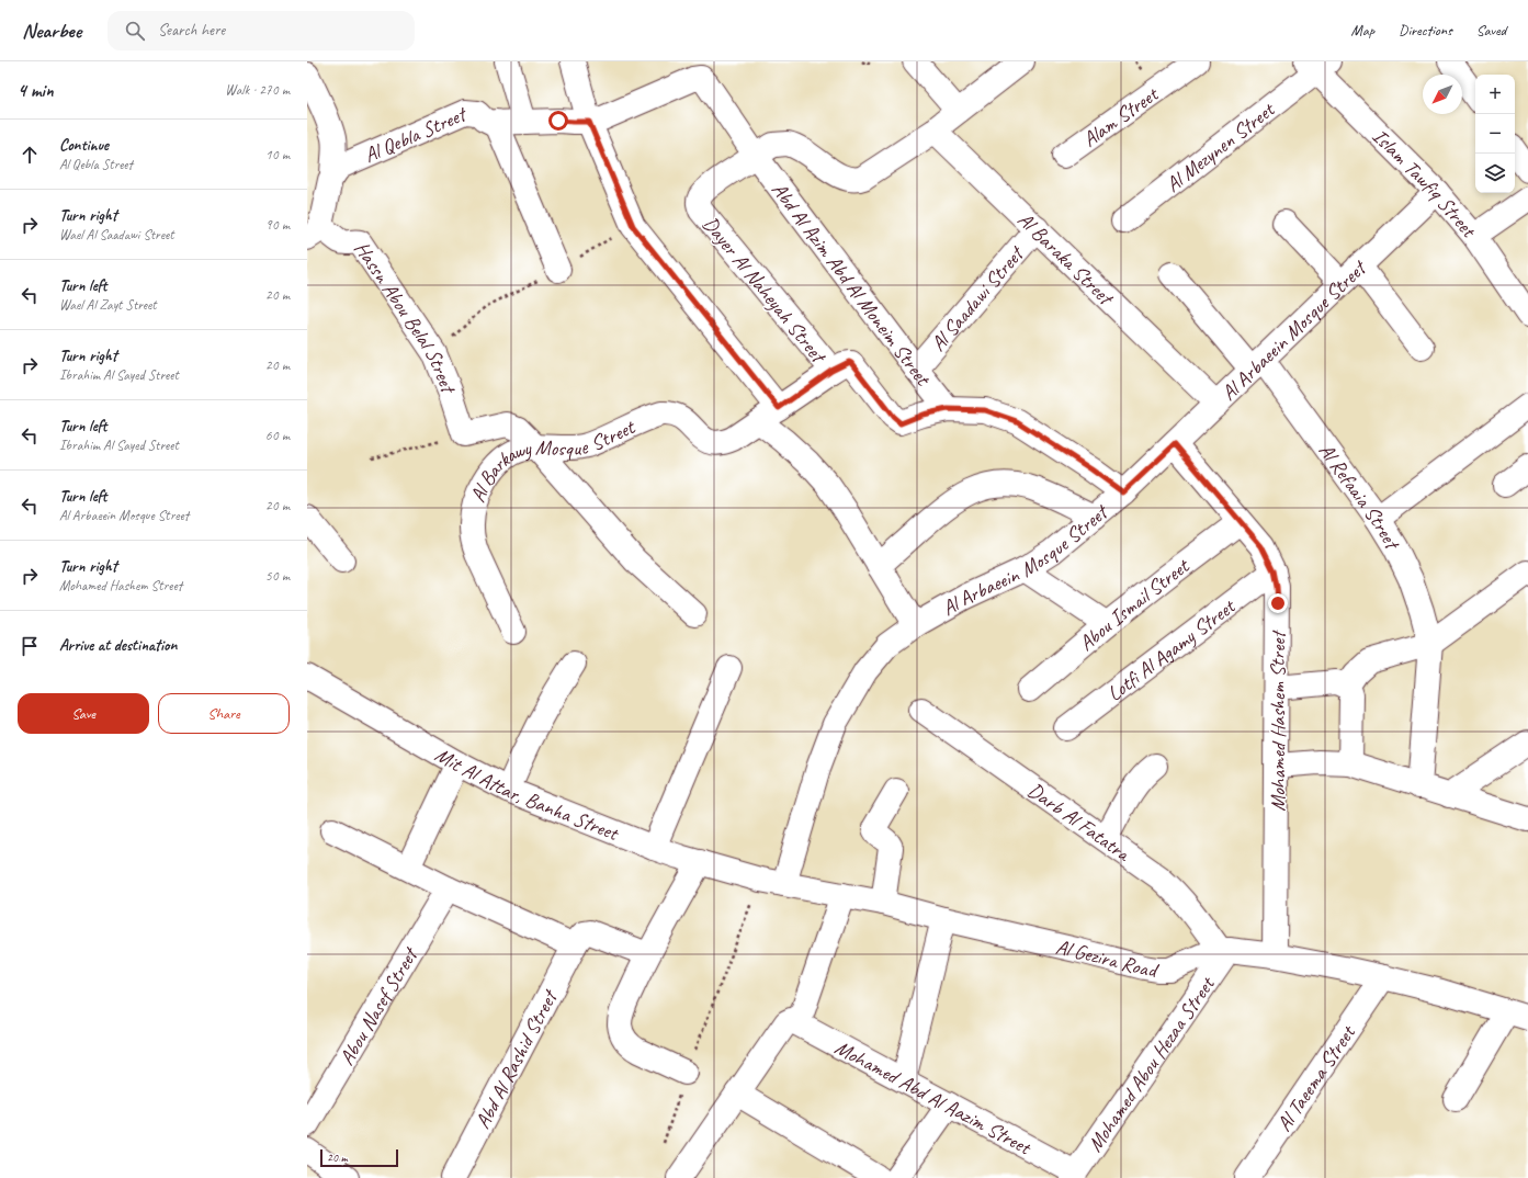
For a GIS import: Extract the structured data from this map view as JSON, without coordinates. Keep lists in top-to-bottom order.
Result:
{
  "streets": {
    "street": [
      "Alam Street",
      "Al Qebla Street",
      "Al Mezynen Street",
      "Islam Tawfiq Street",
      "Al Baraka Street",
      "Abd Al Azim Abd Al Moneim Street",
      "Dayer Al Naheyah Street",
      "Al Saadawi Street",
      "Hassn Abou Belal Street",
      "Al Arbaeein Mosque Street",
      "Al Barkawy Mosque Street",
      "Al Refaaia Street",
      "Abou Ismail Street",
      "Lotfi Al Agamy Street",
      "Mohamed Hashem Street",
      "Mit Al Attar, Banha Street",
      "Darb Al Fatatra",
      "Al Gezira Road",
      "Abou Nasef Street",
      "Abd Al Rashid Street",
      "Mohamed Abou Hezaa Street",
      "Al Taeema Street",
      "Mohamed Abd Al Aazim Street"
    ]
  },
  "crossings": [
    ["Al Qebla Street", "Abd Al Azim Abd Al Moneim Street"],
    ["Al Qebla Street", "Dayer Al Naheyah Street"],
    ["Al Mezynen Street", "Islam Tawfiq Street"],
    ["Islam Tawfiq Street", "Al Arbaeein Mosque Street"],
    ["Al Baraka Street", "Al Saadawi Street"],
    ["Al Baraka Street", "Al Arbaeein Mosque Street"],
    ["Abd Al Azim Abd Al Moneim Street", "Dayer Al Naheyah Street"],
    ["Abd Al Azim Abd Al Moneim Street", "Al Saadawi Street"],
    ["Al Arbaeein Mosque Street", "Al Refaaia Street"],
    ["Al Arbaeein Mosque Street", "Mohamed Hashem Street"],
    ["Al Arbaeein Mosque Street", "Al Gezira Road"],
    ["Abou Ismail Street", "Mohamed Hashem Street"],
    ["Lotfi Al Agamy Street", "Mohamed Hashem Street"],
    ["Mohamed Hashem Street", "Al Gezira Road"],
    ["Mit Al Attar, Banha Street", "Al Gezira Road"],
    ["Darb Al Fatatra", "Al Gezira Road"],
    ["Darb Al Fatatra", "Mohamed Abou Hezaa Street"],
    ["Al Gezira Road", "Mohamed Abou Hezaa Street"],
    ["Al Gezira Road", "Al Taeema Street"],
    ["Mohamed Abou Hezaa Street", "Mohamed Abd Al Aazim Street"]
  ],
  "scale_bar": "20 m",
  "north": "bottom left",
  "page": {
    "header": "Nearbee",
    "search": "Search here",
    "nav": ["Map", "Directions", "Saved"],
    "heading": ["4 min", "Walk · 270 m"],
    "map_buttons": ["+", "−"],
    "list": [
      ["Continue", "Al Qebla Street", "10 m"],
      ["Turn right", "Wael Al Saadawi Street", "90 m"],
      ["Turn left", "Wael Al Zayt Street", "20 m"],
      ["Turn right", "Ibrahim Al Sayed Street", "20 m"],
      ["Turn left", "Ibrahim Al Sayed Street", "60 m"],
      ["Turn left", "Al Arbaeein Mosque Street", "20 m"],
      ["Turn right", "Mohamed Hashem Street", "50 m"],
      "Arrive at destination"
    ],
    "buttons": ["Save", "Share"],
    "scale": "20 m"
  }
}
